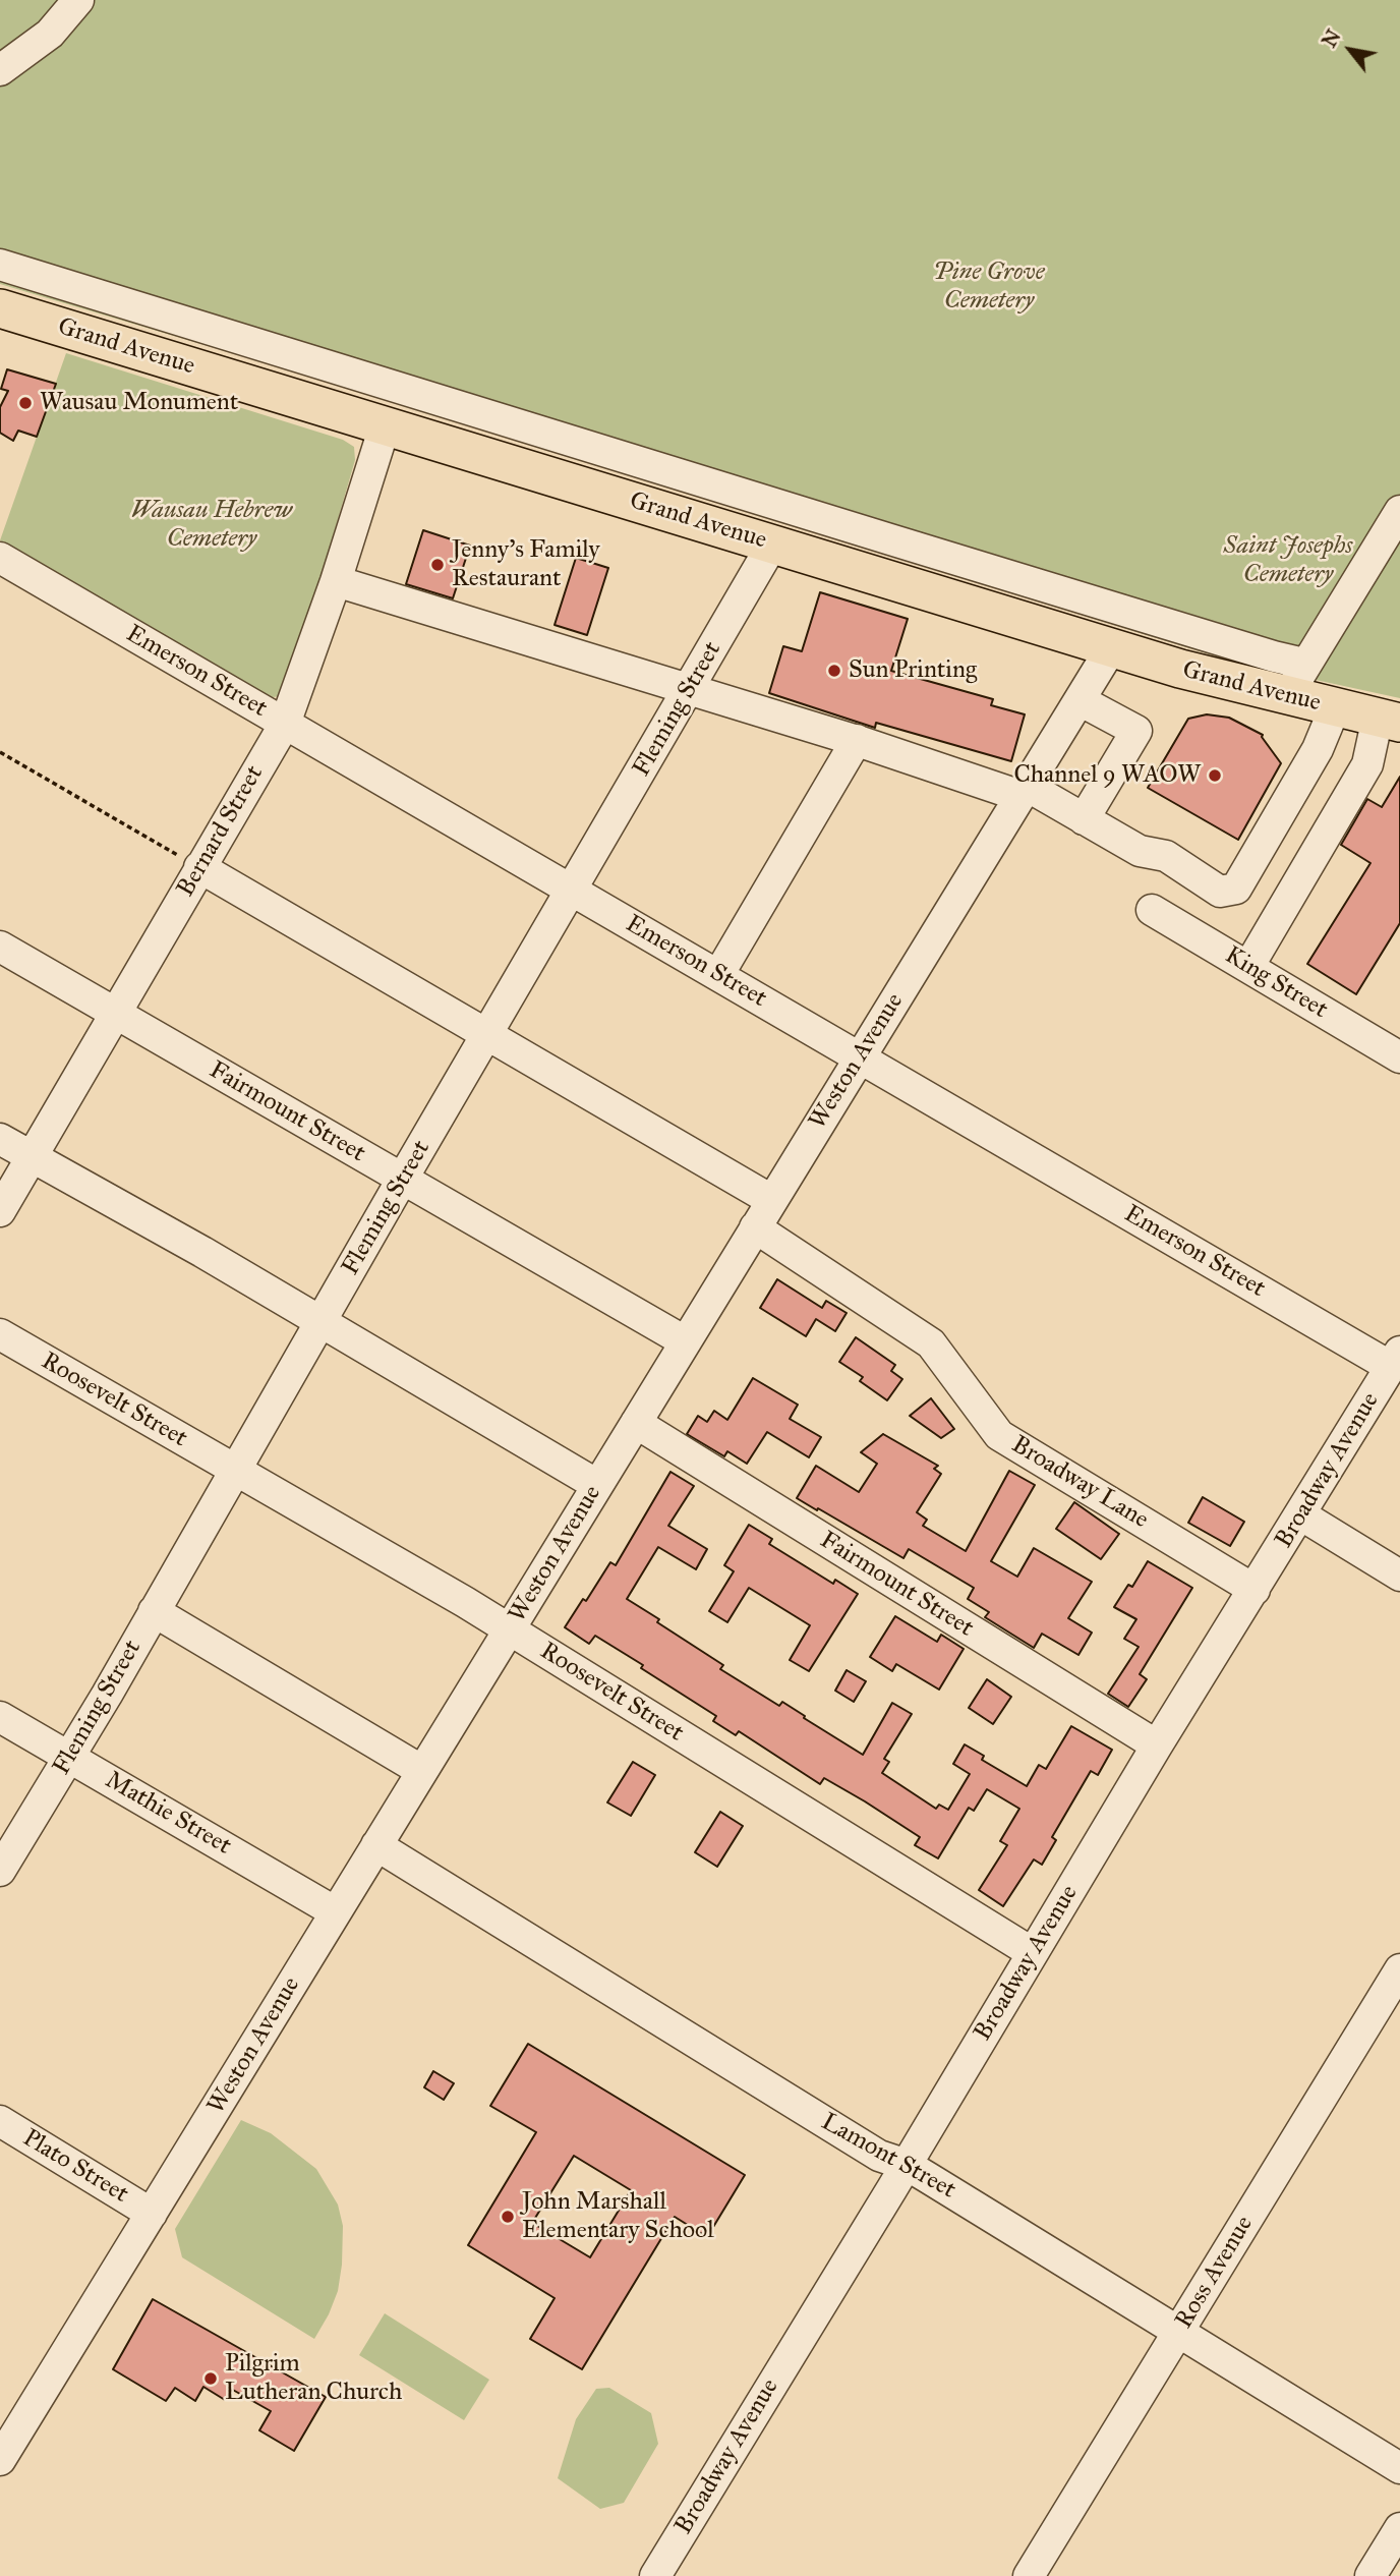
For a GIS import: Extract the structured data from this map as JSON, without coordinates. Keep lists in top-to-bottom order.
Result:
{
  "streets": {
    "main road": ["Grand Avenue"],
    "street": [
      "Emerson Street",
      "Fleming Street",
      "Bernard Street",
      "King Street",
      "Weston Avenue",
      "Fairmount Street",
      "Roosevelt Street",
      "Broadway Avenue",
      "Broadway Lane",
      "Mathie Street",
      "Lamont Street",
      "Plato Street",
      "Ross Avenue"
    ]
  },
  "crossings": [
    ["Grand Avenue", "Fleming Street"],
    ["Grand Avenue", "Bernard Street"],
    ["Grand Avenue", "Weston Avenue"],
    ["Emerson Street", "Fleming Street"],
    ["Emerson Street", "Bernard Street"],
    ["Emerson Street", "Weston Avenue"],
    ["Emerson Street", "Broadway Avenue"],
    ["Fleming Street", "Fairmount Street"],
    ["Fleming Street", "Roosevelt Street"],
    ["Fleming Street", "Mathie Street"],
    ["Bernard Street", "Fairmount Street"],
    ["Weston Avenue", "Fairmount Street"],
    ["Weston Avenue", "Roosevelt Street"],
    ["Weston Avenue", "Broadway Lane"],
    ["Weston Avenue", "Mathie Street"],
    ["Weston Avenue", "Lamont Street"],
    ["Weston Avenue", "Plato Street"],
    ["Fairmount Street", "Broadway Avenue"],
    ["Roosevelt Street", "Broadway Avenue"],
    ["Broadway Avenue", "Broadway Lane"],
    ["Broadway Avenue", "Lamont Street"],
    ["Lamont Street", "Ross Avenue"]
  ],
  "parks": ["Pine Grove Cemetery", "Wausau Hebrew Cemetery", "Saint Josephs Cemetery"],
  "places": [
    "Wausau Monument",
    "Jenny's Family Restaurant",
    "Sun Printing",
    "Channel 9 WAOW",
    "John Marshall Elementary School",
    "Pilgrim Lutheran Church"
  ],
  "north": "top left"
}
